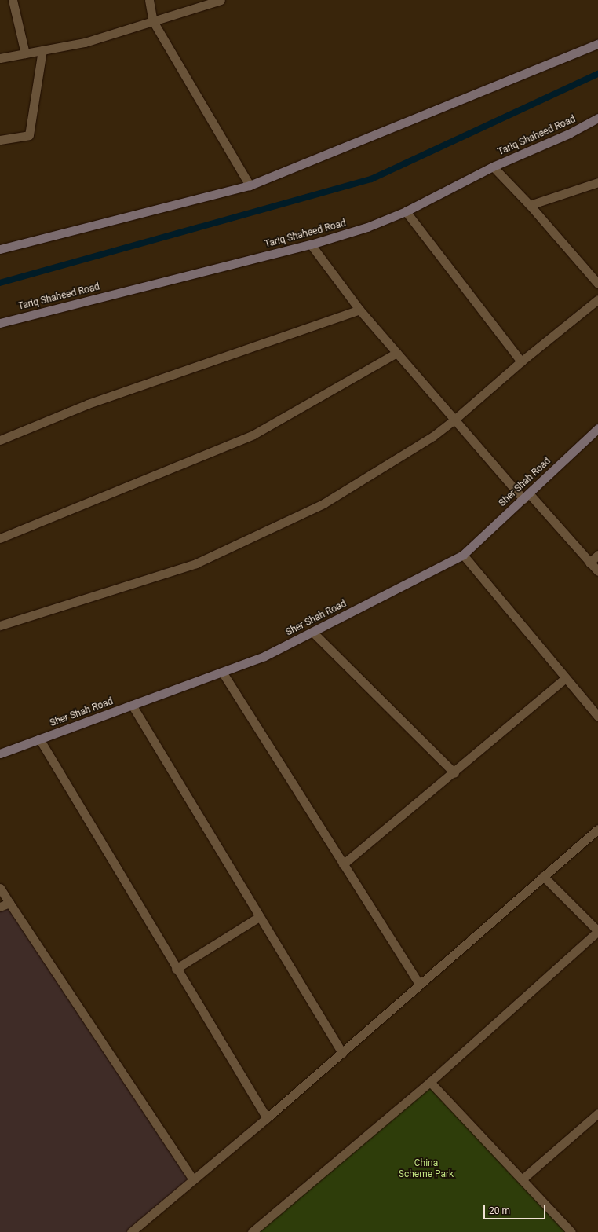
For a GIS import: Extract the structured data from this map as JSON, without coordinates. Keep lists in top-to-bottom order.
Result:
{
  "streets": {
    "main road": ["Tariq Shaheed Road", "Sher Shah Road"]
  },
  "parks": ["China Scheme Park"],
  "scale_bar": "20 m"
}
